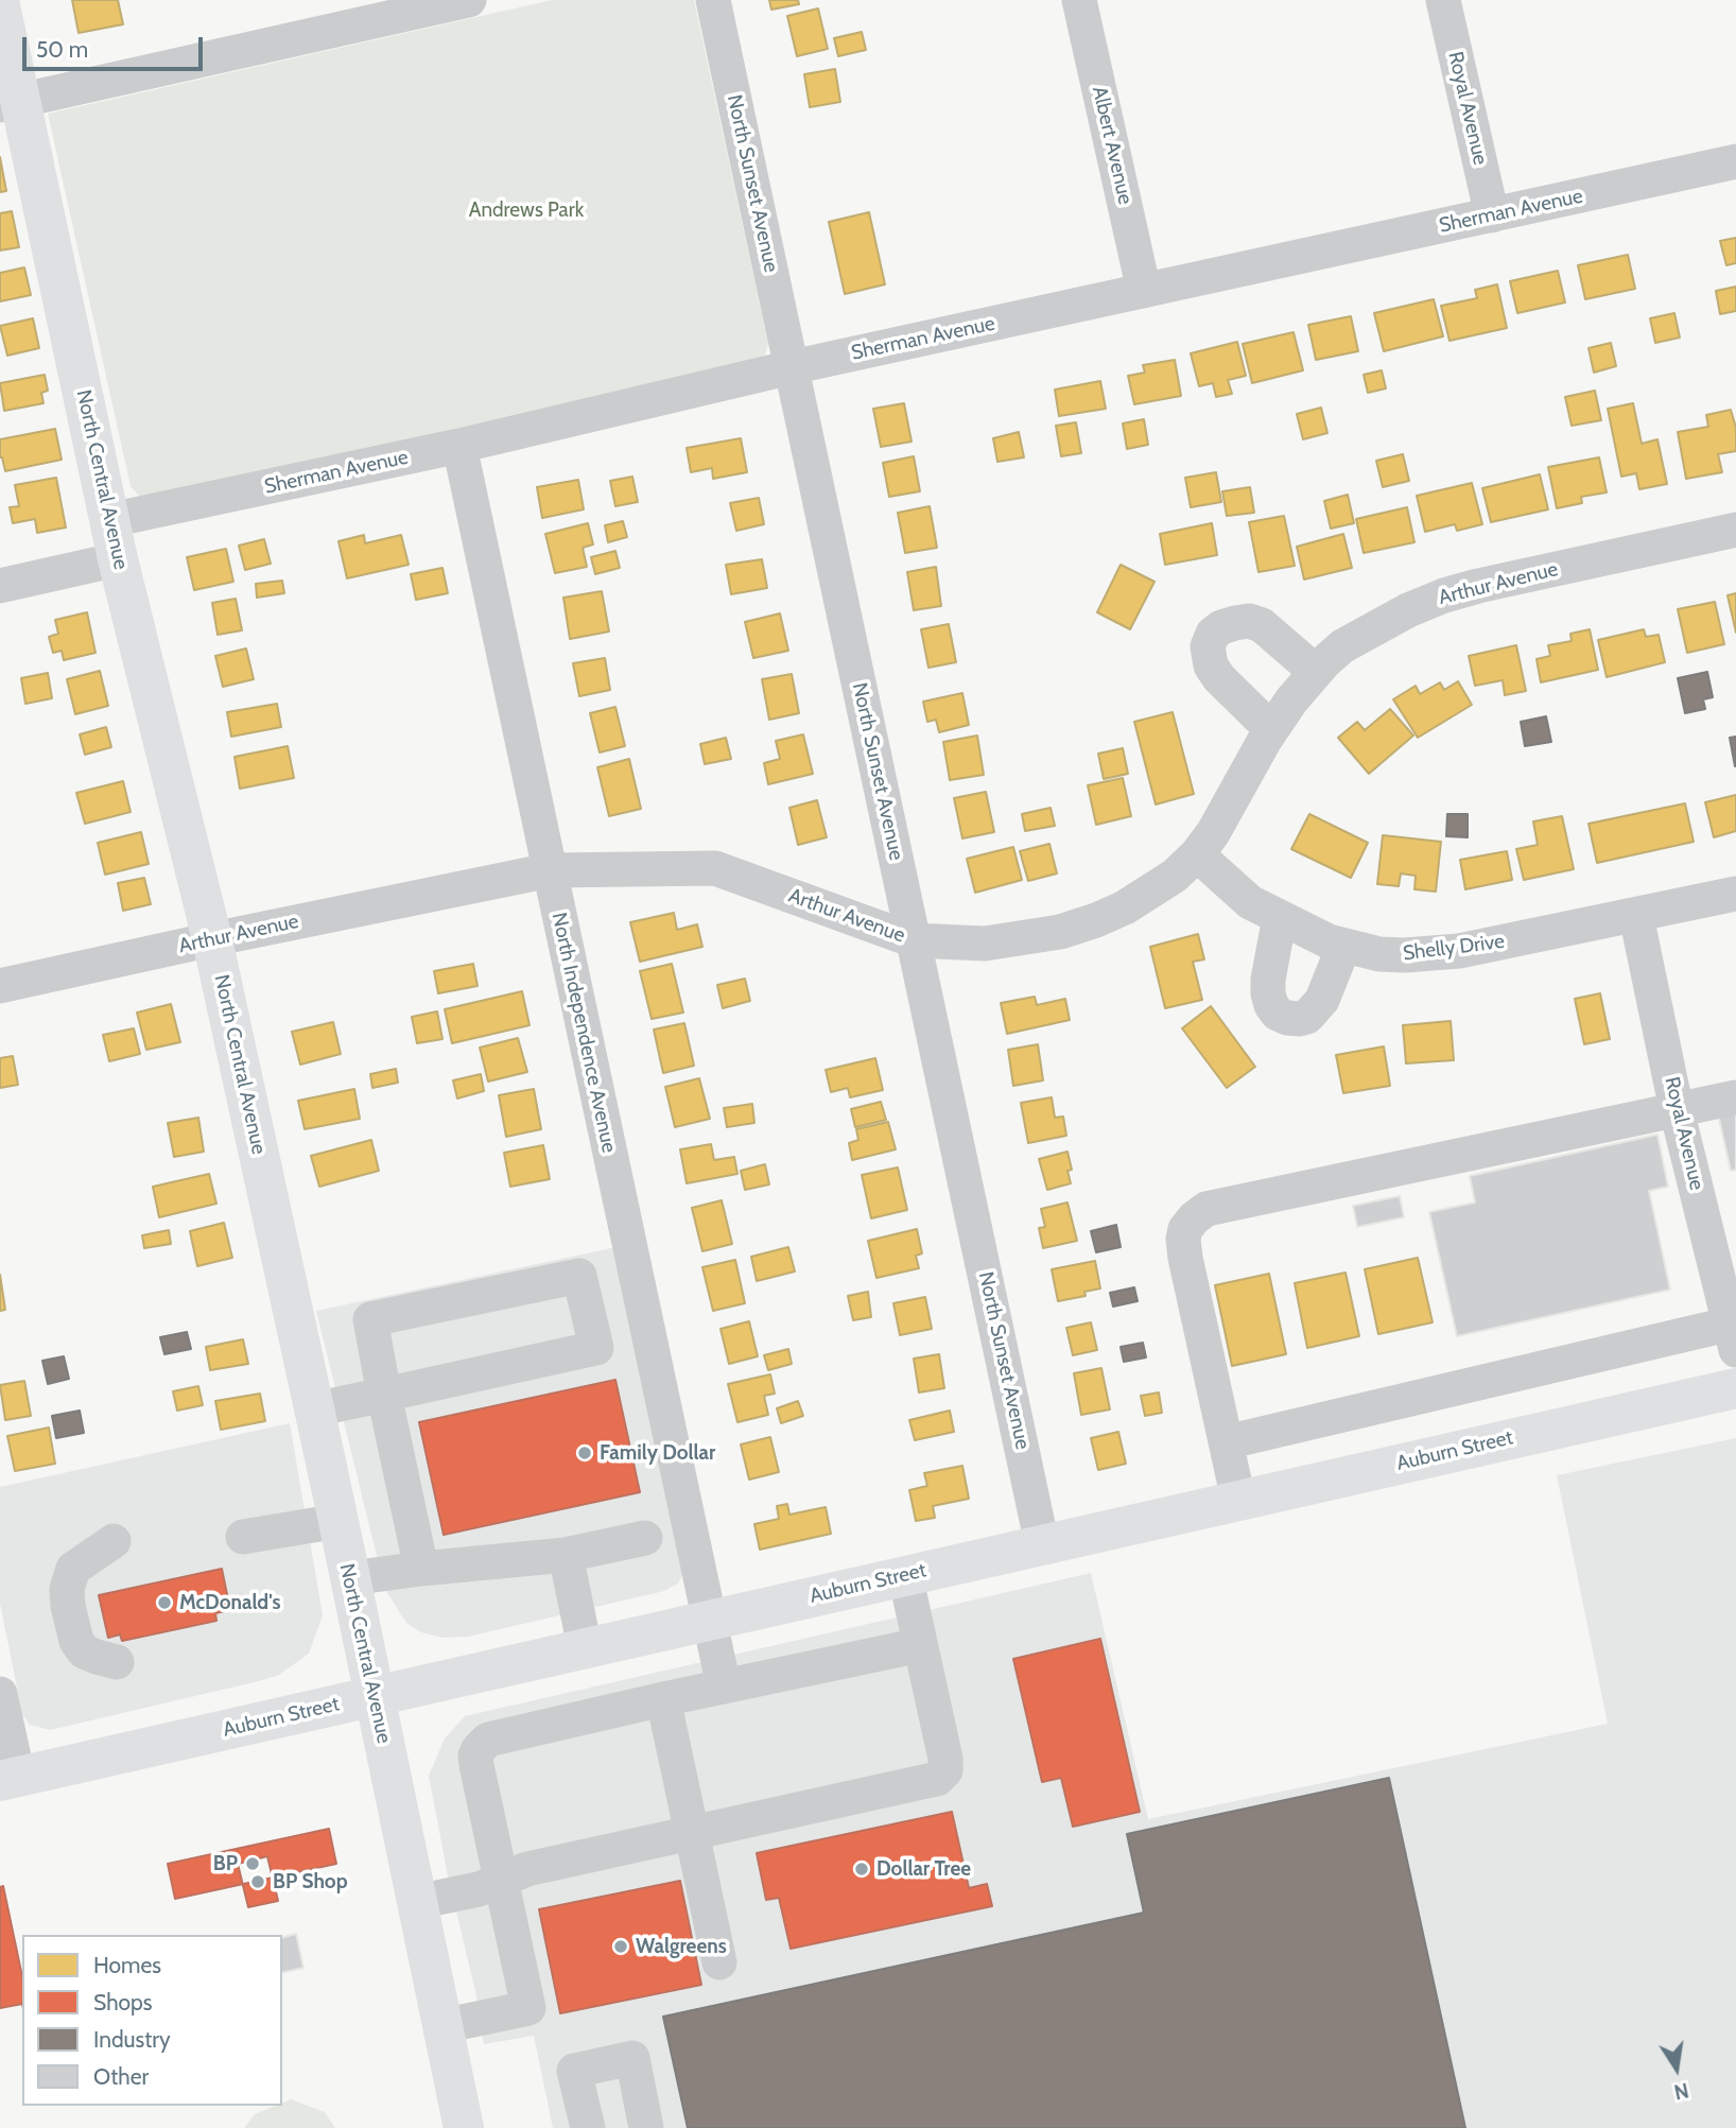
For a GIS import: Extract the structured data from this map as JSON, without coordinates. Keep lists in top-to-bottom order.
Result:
{
  "streets": {
    "main road": ["North Central Avenue", "Auburn Street"],
    "street": [
      "Royal Avenue",
      "Albert Avenue",
      "North Sunset Avenue",
      "Sherman Avenue",
      "Arthur Avenue",
      "Shelly Drive",
      "North Independence Avenue"
    ]
  },
  "crossings": [
    ["Royal Avenue", "Sherman Avenue"],
    ["Royal Avenue", "Shelly Drive"],
    ["Albert Avenue", "Sherman Avenue"],
    ["North Sunset Avenue", "Sherman Avenue"],
    ["North Sunset Avenue", "Arthur Avenue"],
    ["North Sunset Avenue", "Auburn Street"],
    ["Sherman Avenue", "North Central Avenue"],
    ["Sherman Avenue", "North Independence Avenue"],
    ["North Central Avenue", "Arthur Avenue"],
    ["North Central Avenue", "Auburn Street"],
    ["Arthur Avenue", "Shelly Drive"],
    ["Arthur Avenue", "North Independence Avenue"],
    ["North Independence Avenue", "Auburn Street"]
  ],
  "parks": ["Andrews Park"],
  "places": [
    "Family Dollar",
    "McDonald's",
    "BP",
    "Dollar Tree",
    "BP Shop",
    "Walgreens"
  ],
  "legend": [
    "Homes",
    "Shops",
    "Industry",
    "Other"
  ],
  "scale_bar": "50 m",
  "north": "bottom"
}
